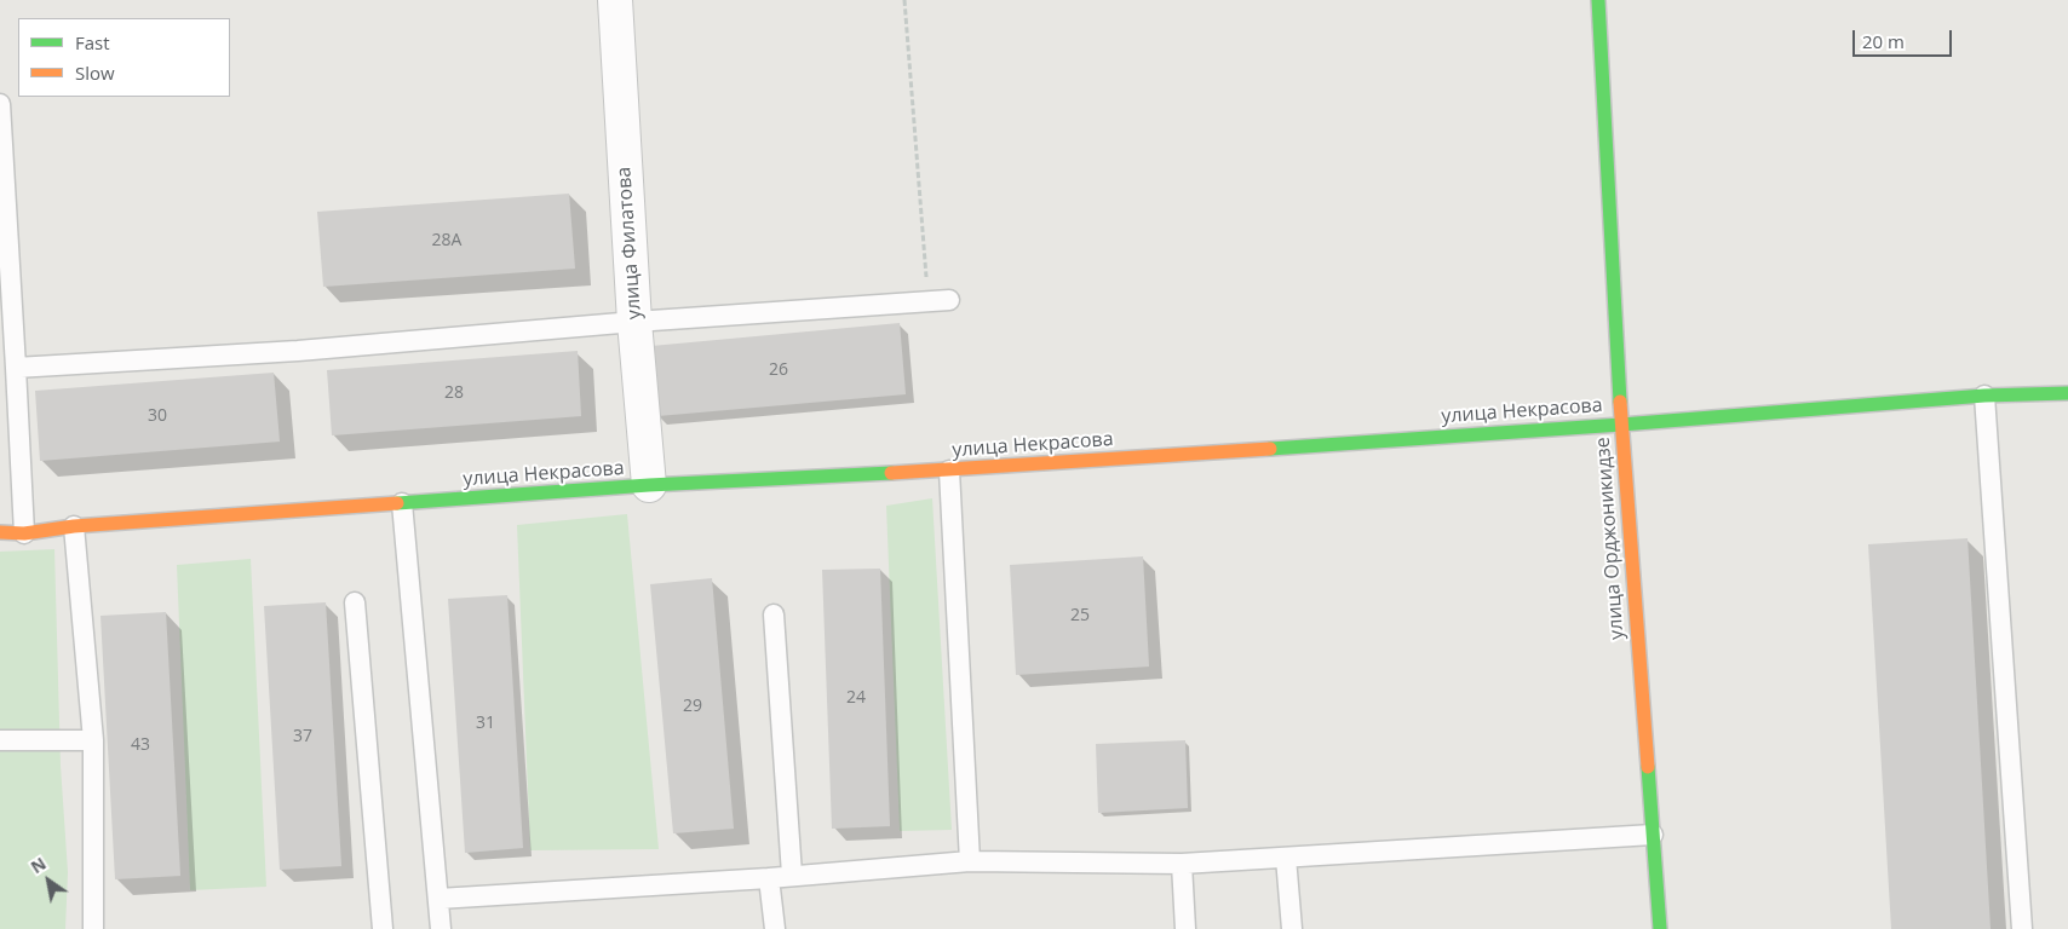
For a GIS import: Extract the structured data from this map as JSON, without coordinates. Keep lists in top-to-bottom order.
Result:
{
  "streets": {
    "street": ["улица Филатова", "улица Некрасова", "улица Орджоникидзе"]
  },
  "crossings": [
    ["улица Филатова", "улица Некрасова"],
    ["улица Некрасова", "улица Орджоникидзе"]
  ],
  "house_numbers": [
    "28А",
    "26",
    "28",
    "30",
    "25",
    "24",
    "29",
    "31",
    "37",
    "43"
  ],
  "legend": ["Fast", "Slow"],
  "scale_bar": "20 m",
  "north": "top left"
}
